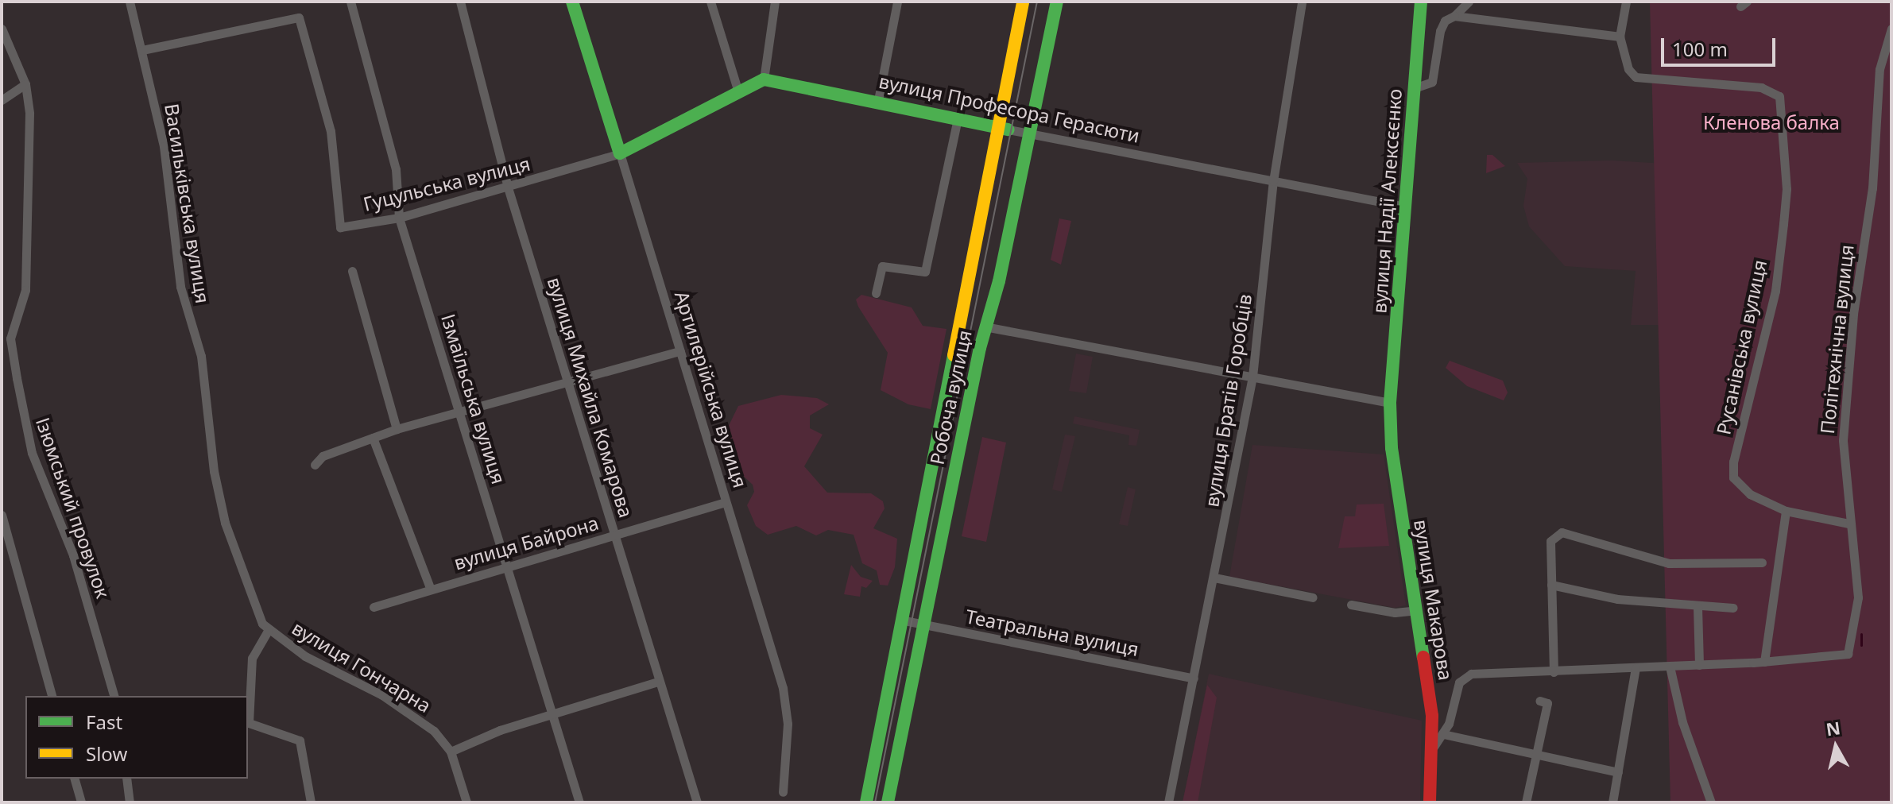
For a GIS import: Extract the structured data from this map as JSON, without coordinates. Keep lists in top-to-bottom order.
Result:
{
  "streets": {
    "main road": [
      "вулиця Професора Герасюти",
      "вулиця Надії Алексєєнко",
      "Артилерійська вулиця",
      "Робоча вулиця",
      "вулиця Макарова"
    ],
    "street": [
      "Гуцульська вулиця",
      "Васильківська вулиця",
      "Політехнічна вулиця",
      "Русанівська вулиця",
      "вулиця Михайла Комарова",
      "Ізмаїльська вулиця",
      "вулиця Братів Горобців",
      "Ізюмський провулок",
      "вулиця Байрона",
      "Театральна вулиця",
      "вулиця Гончарна"
    ]
  },
  "crossings": [
    ["вулиця Професора Герасюти", "вулиця Надії Алексєєнко"],
    ["вулиця Професора Герасюти", "Робоча вулиця"],
    ["вулиця Професора Герасюти", "вулиця Братів Горобців"],
    ["Гуцульська вулиця", "Васильківська вулиця"],
    ["Гуцульська вулиця", "Артилерійська вулиця"],
    ["Гуцульська вулиця", "вулиця Михайла Комарова"],
    ["Гуцульська вулиця", "Ізмаїльська вулиця"],
    ["вулиця Надії Алексєєнко", "вулиця Макарова"],
    ["Васильківська вулиця", "вулиця Гончарна"],
    ["Політехнічна вулиця", "Русанівська вулиця"],
    ["Артилерійська вулиця", "вулиця Байрона"],
    ["вулиця Михайла Комарова", "вулиця Байрона"],
    ["Робоча вулиця", "Театральна вулиця"],
    ["Ізмаїльська вулиця", "вулиця Байрона"],
    ["вулиця Братів Горобців", "Театральна вулиця"]
  ],
  "parks": ["Кленова балка"],
  "legend": ["Fast", "Slow"],
  "scale_bar": "100 m",
  "north": "top"
}
